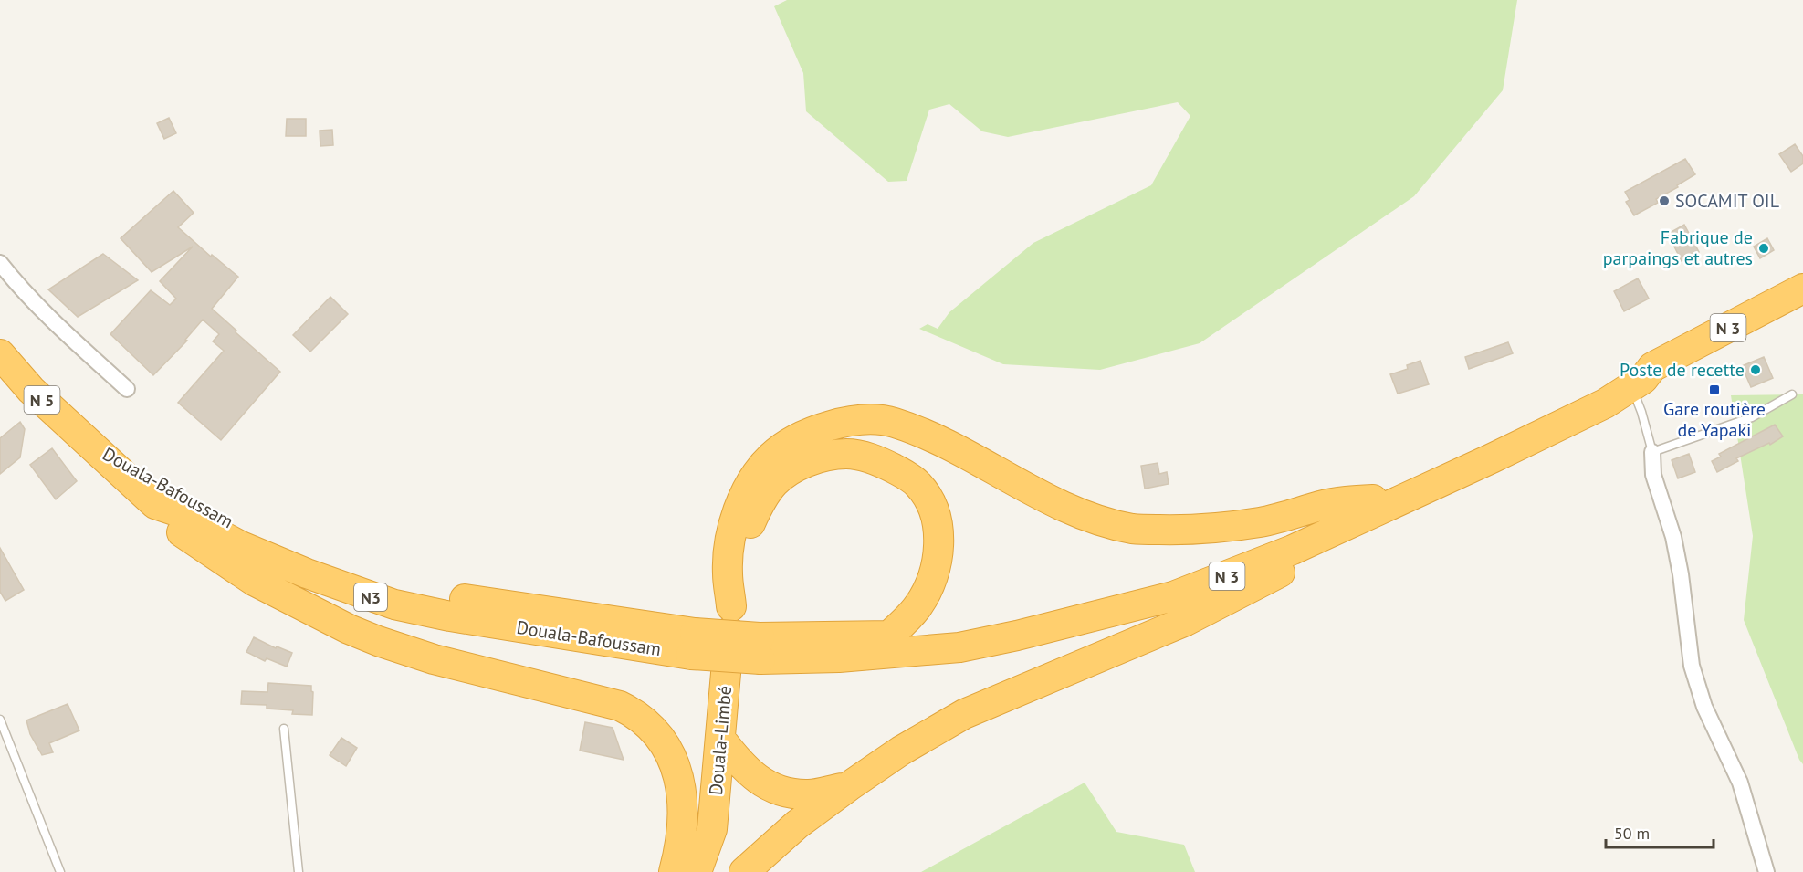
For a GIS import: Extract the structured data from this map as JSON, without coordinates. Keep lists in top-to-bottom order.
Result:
{
  "streets": {
    "highway": [
      "N 3",
      "N 5",
      "Douala-Bafoussam",
      "N3",
      "Douala-Limbé"
    ]
  },
  "crossings": [
    ["N 3", "Douala-Bafoussam"],
    ["N 5", "Douala-Bafoussam"]
  ],
  "places": {
    "other": ["SOCAMIT OIL", "Fabrique de parpaings et autres", "Poste de recette"],
    "transit": ["Gare routière de Yapaki"]
  },
  "scale_bar": "50 m"
}
